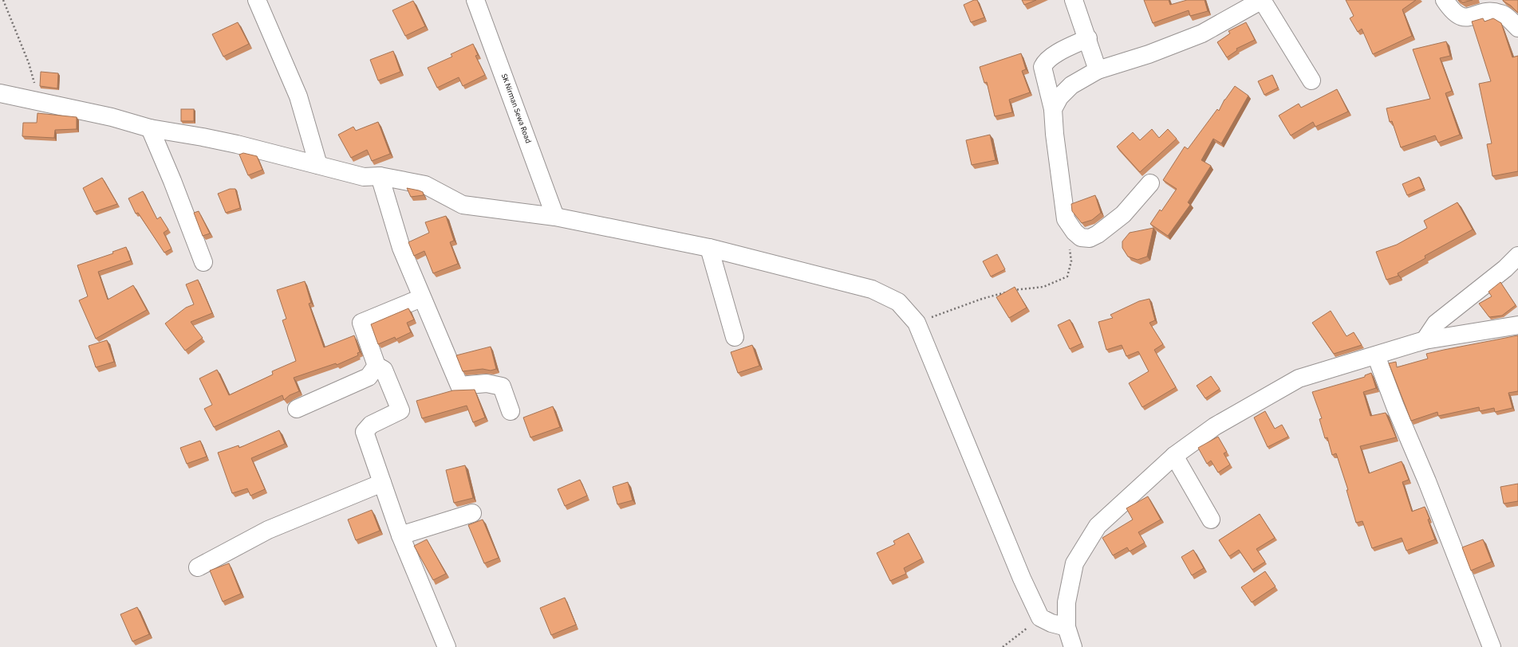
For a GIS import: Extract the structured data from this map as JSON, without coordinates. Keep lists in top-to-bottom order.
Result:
{
  "streets": {
    "street": ["SK Nirman Sewa Road"]
  }
}
